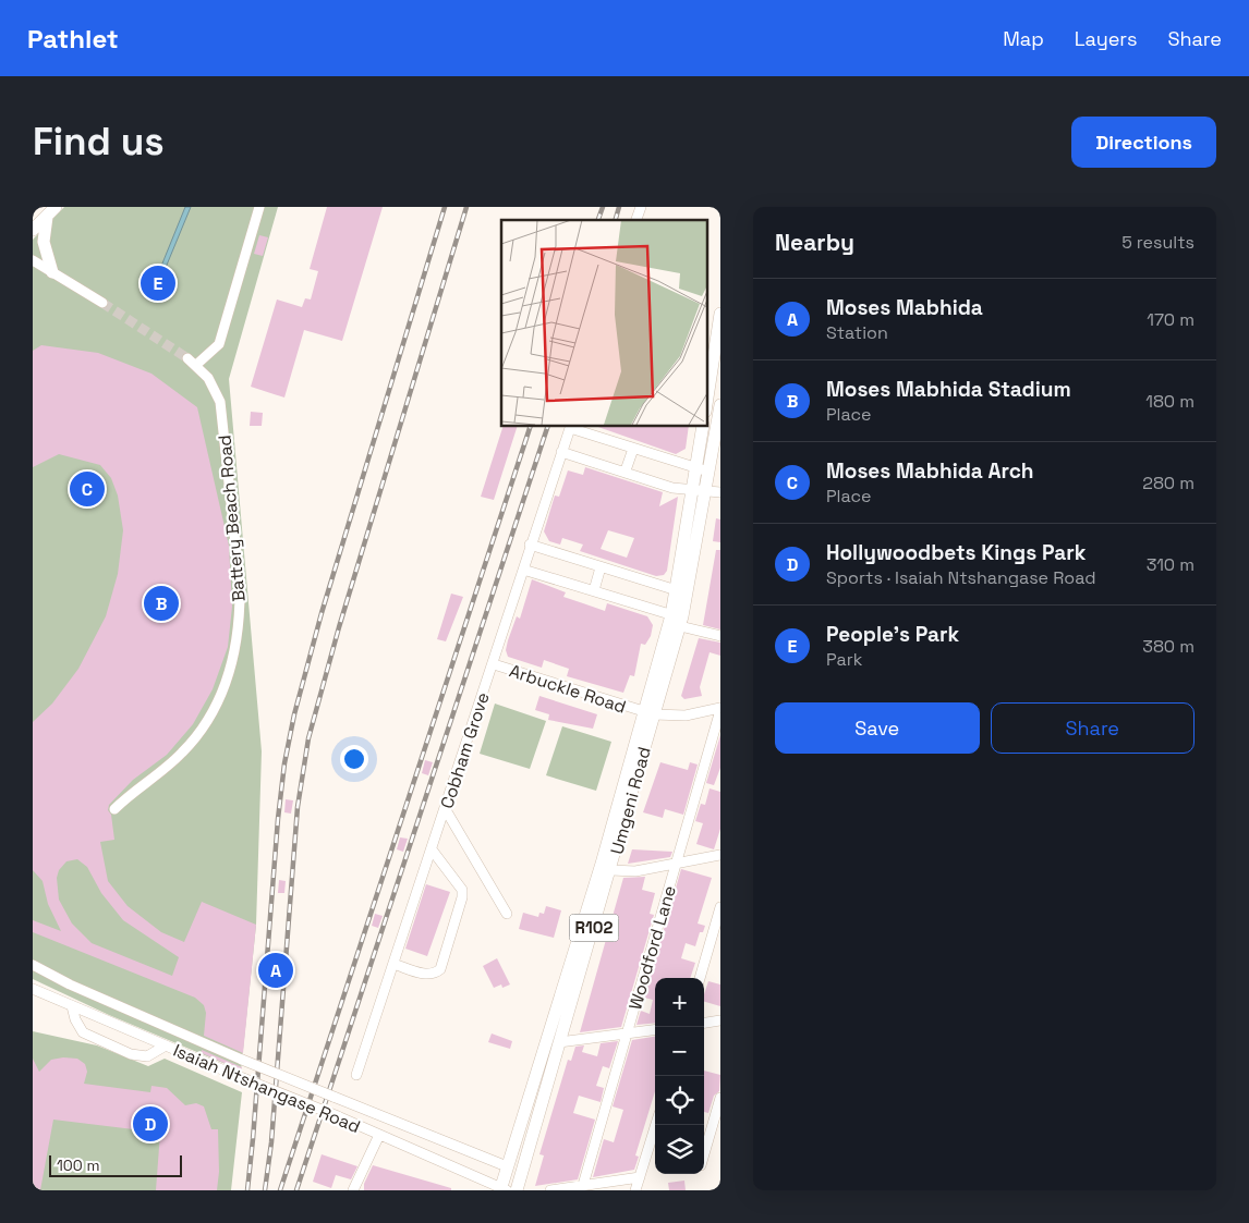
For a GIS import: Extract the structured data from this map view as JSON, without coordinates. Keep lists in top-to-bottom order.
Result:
{
  "streets": {
    "main road": ["Umgeni Road", "R102"],
    "street": [
      "Battery Beach Road",
      "Arbuckle Road",
      "Cobham Grove",
      "Woodford Lane",
      "Isaiah Ntshangase Road"
    ]
  },
  "crossings": [
    ["Arbuckle Road", "Cobham Grove"],
    ["Arbuckle Road", "Umgeni Road"],
    ["Arbuckle Road", "Woodford Lane"],
    ["Umgeni Road", "Isaiah Ntshangase Road"]
  ],
  "scale_bar": "100 m",
  "page": {
    "header": "Pathlet",
    "nav": ["Map", "Layers", "Share"],
    "buttons": [
      "Directions",
      ["Save", "Share"]
    ],
    "title": "Find us",
    "heading": ["Nearby", "5 results"],
    "pins": [
      "E",
      "C",
      "B",
      "A",
      "D"
    ],
    "list": [
      {
        "mark": "A",
        "name": "Moses Mabhida",
        "note": "Station",
        "value": "170 m"
      },
      {
        "mark": "B",
        "name": "Moses Mabhida Stadium",
        "note": "Place",
        "value": "180 m"
      },
      {
        "mark": "C",
        "name": "Moses Mabhida Arch",
        "note": "Place",
        "value": "280 m"
      },
      {
        "mark": "D",
        "name": "Hollywoodbets Kings Park",
        "note": "Sports · Isaiah Ntshangase Road",
        "value": "310 m"
      },
      {
        "mark": "E",
        "name": "People's Park",
        "note": "Park",
        "value": "380 m"
      }
    ],
    "map_buttons": ["+", "−"],
    "scale": "100 m"
  }
}
